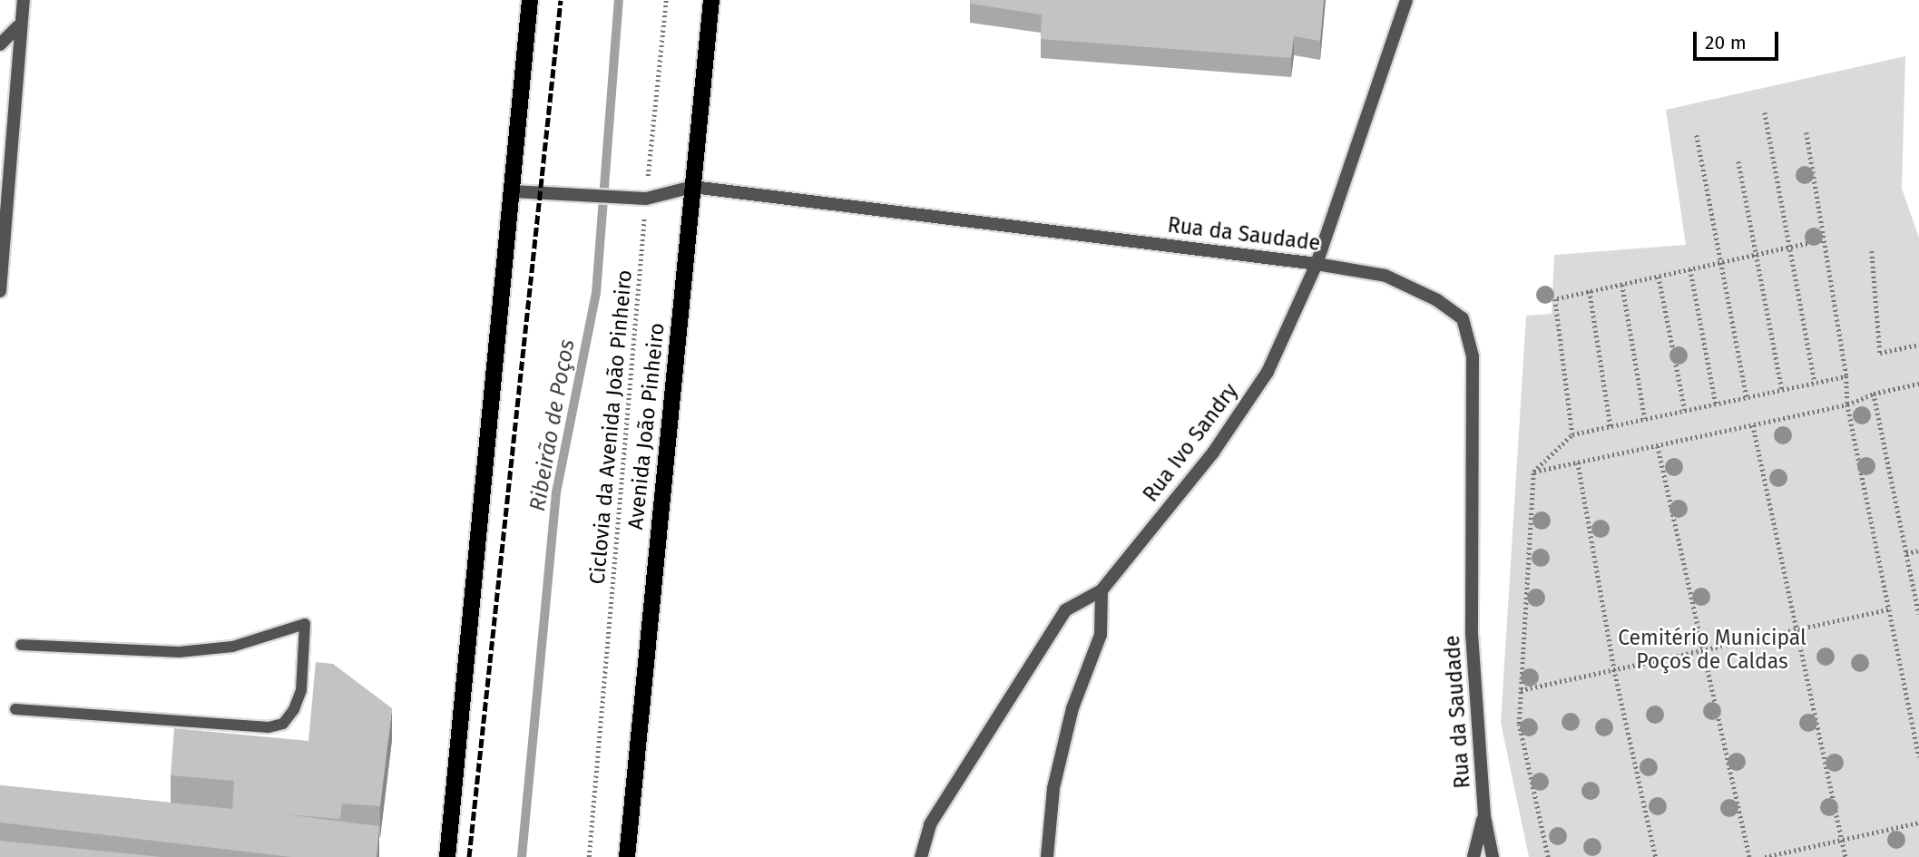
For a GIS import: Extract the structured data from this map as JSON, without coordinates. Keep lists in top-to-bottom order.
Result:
{
  "streets": {
    "main road": ["Avenida João Pinheiro"],
    "street": ["Rua da Saudade", "Rua Ivo Sandry"],
    "path": ["Ciclovia da Avenida João Pinheiro"]
  },
  "crossings": [
    ["Rua da Saudade", "Avenida João Pinheiro"],
    ["Rua da Saudade", "Ciclovia da Avenida João Pinheiro"],
    ["Rua da Saudade", "Rua Ivo Sandry"]
  ],
  "water": ["Ribeirão de Poços"],
  "parks": ["Cemitério Municipal Poços de Caldas"],
  "scale_bar": "20 m"
}
